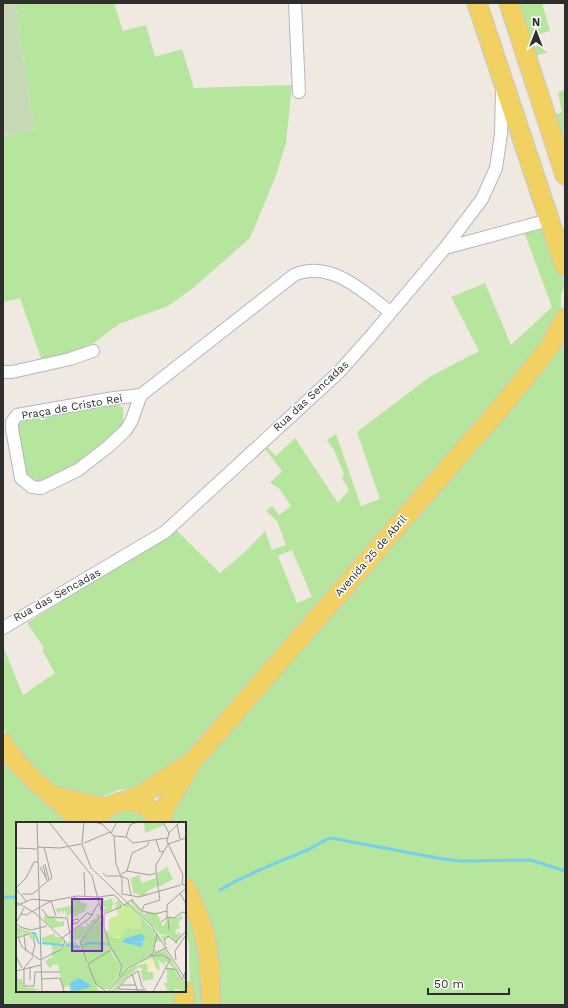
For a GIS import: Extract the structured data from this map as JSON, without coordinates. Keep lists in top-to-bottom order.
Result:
{
  "streets": {
    "main road": ["Avenida 25 de Abril"],
    "street": ["Rua das Sencadas", "Praça de Cristo Rei"]
  },
  "scale_bar": "50 m",
  "north": "top"
}
